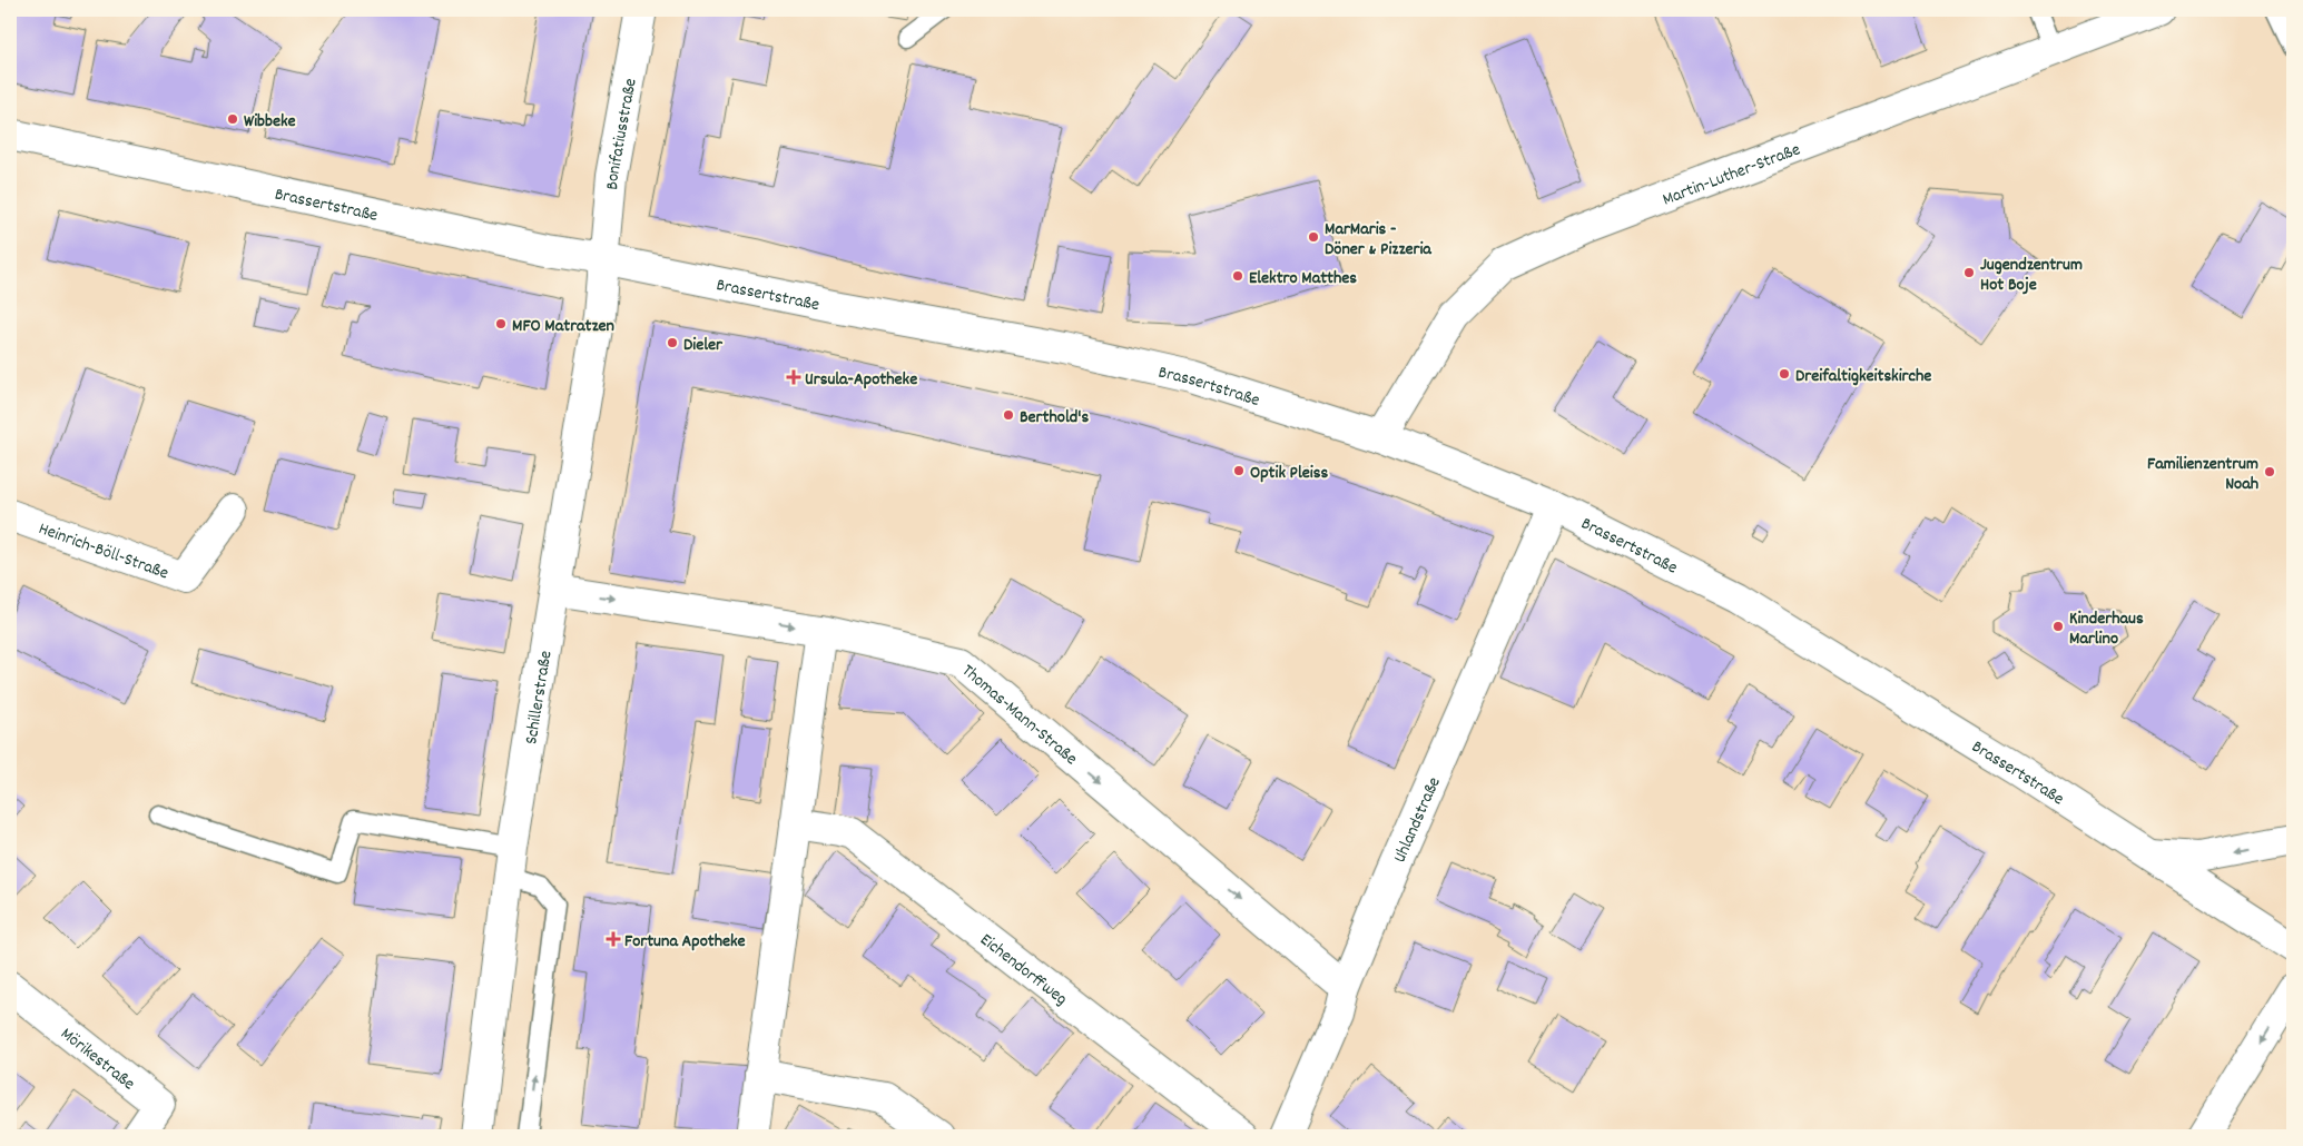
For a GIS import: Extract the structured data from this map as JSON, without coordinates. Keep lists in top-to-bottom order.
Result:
{
  "streets": {
    "street": [
      "Bonifatiusstraße",
      "Martin-Luther-Straße",
      "Brassertstraße",
      "Heinrich-Böll-Straße",
      "Schillerstraße",
      "Thomas-Mann-Straße",
      "Uhlandstraße",
      "Eichendorffweg",
      "Mörikestraße"
    ]
  },
  "crossings": [
    ["Bonifatiusstraße", "Brassertstraße"],
    ["Bonifatiusstraße", "Schillerstraße"],
    ["Martin-Luther-Straße", "Brassertstraße"],
    ["Brassertstraße", "Schillerstraße"],
    ["Brassertstraße", "Uhlandstraße"],
    ["Schillerstraße", "Thomas-Mann-Straße"],
    ["Thomas-Mann-Straße", "Uhlandstraße"]
  ],
  "one_way": ["Thomas-Mann-Straße"],
  "places": {
    "other": [
      "Wibbeke",
      "MarMaris - Döner & Pizzeria",
      "Jugendzentrum Hot Boje",
      "Elektro Matthes",
      "MFO Matratzen",
      "Dieler",
      "Dreifaltigkeitskirche",
      "Berthold's",
      "Optik Pleiss",
      "Familienzentrum Noah",
      "Kinderhaus Marlino"
    ],
    "health": ["Ursula-Apotheke", "Fortuna Apotheke"]
  }
}
